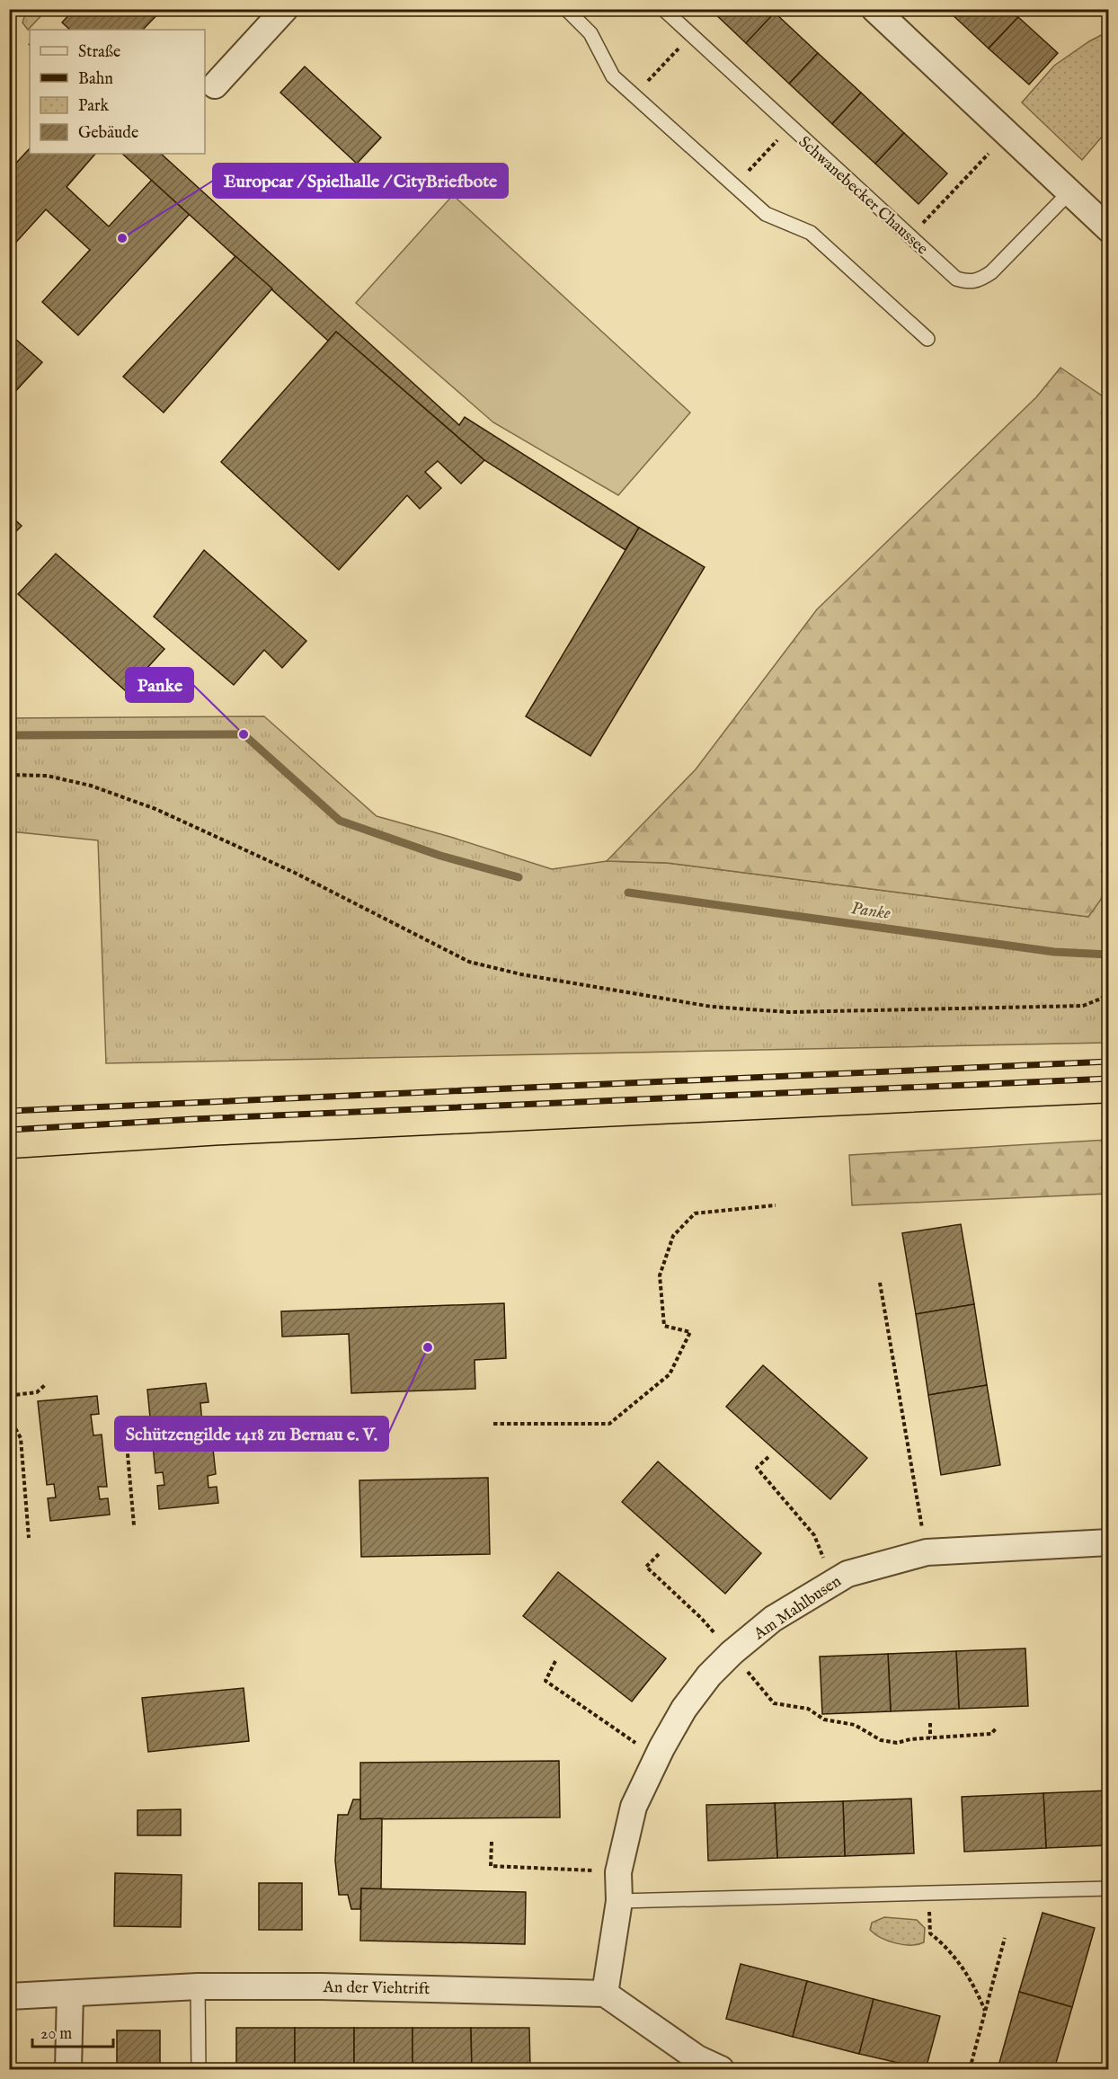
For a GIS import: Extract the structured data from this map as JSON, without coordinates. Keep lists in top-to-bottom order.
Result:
{
  "streets": {
    "street": ["Am Mahlbusen", "An der Viehtrift"],
    "lane": ["Schwanebecker Chaussee"]
  },
  "crossings": [
    ["Am Mahlbusen", "An der Viehtrift"]
  ],
  "water": ["Panke"],
  "places": ["Europcar / Spielhalle / CityBriefbote", "Panke", "Schützengilde 1418 zu Bernau e. V."],
  "legend": [
    "Straße",
    "Bahn",
    "Park",
    "Gebäude"
  ],
  "scale_bar": "20 m"
}
